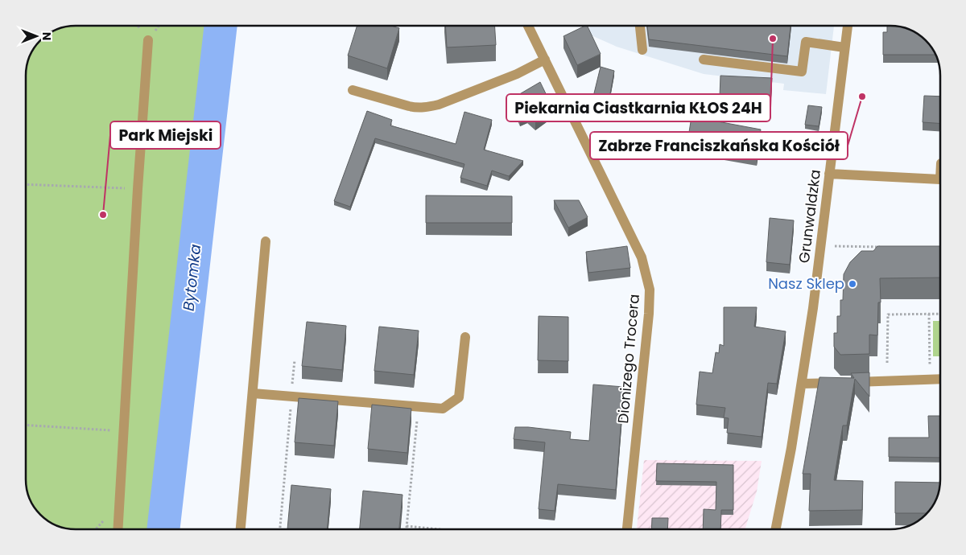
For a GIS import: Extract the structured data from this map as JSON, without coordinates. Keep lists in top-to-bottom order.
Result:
{
  "streets": {
    "street": ["Grunwaldzka", "Dionizego Trocera"]
  },
  "water": ["Bytomka"],
  "places": [
    "Piekarnia Ciastkarnia KŁOS 24H",
    "Zabrze Franciszkańska Kościół",
    "Park Miejski",
    "Nasz Sklep"
  ],
  "north": "right"
}
